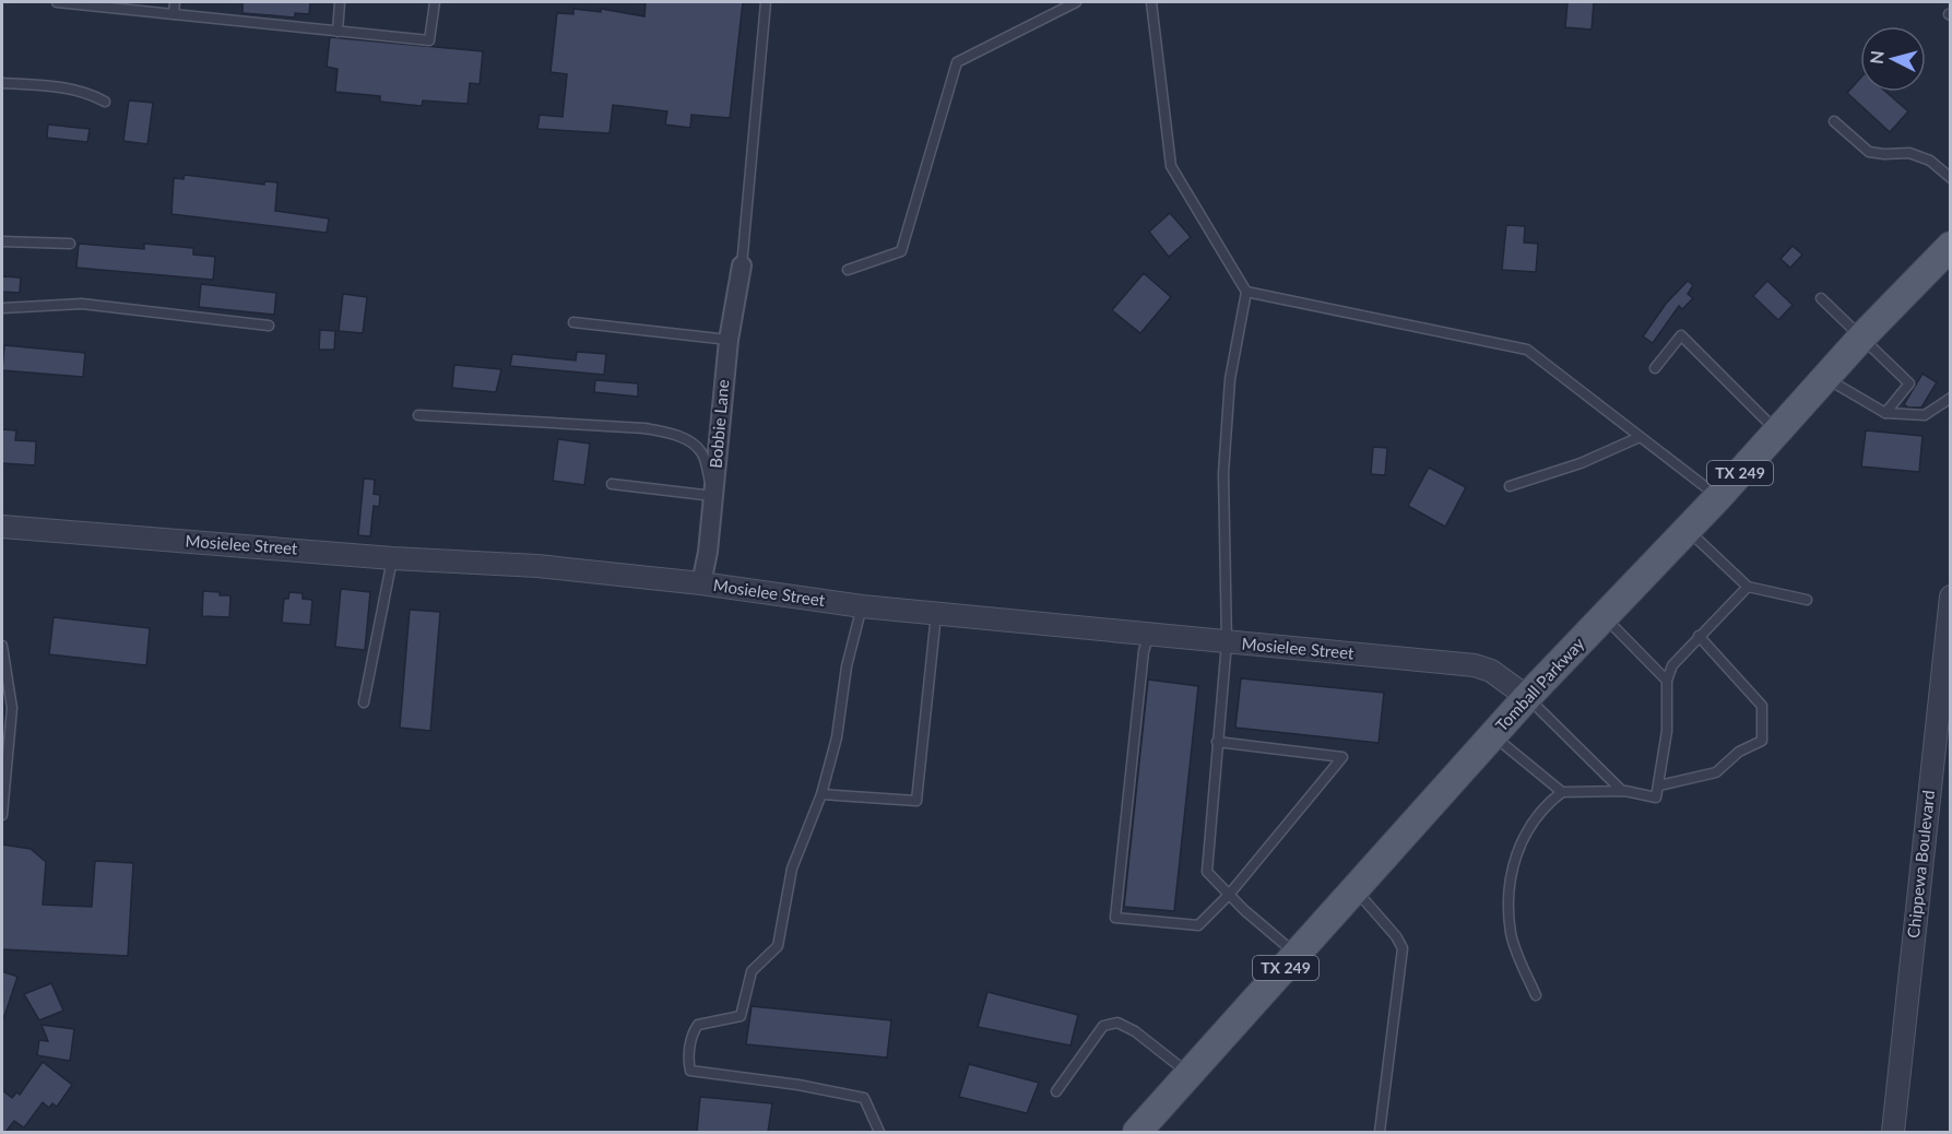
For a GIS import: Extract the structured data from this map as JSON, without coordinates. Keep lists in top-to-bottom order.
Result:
{
  "streets": {
    "main road": ["TX 249", "Tomball Parkway"],
    "street": ["Bobbie Lane", "Mosielee Street", "Chippewa Boulevard"]
  },
  "crossings": [
    ["Bobbie Lane", "Mosielee Street"],
    ["Mosielee Street", "Tomball Parkway"]
  ],
  "north": "left"
}
